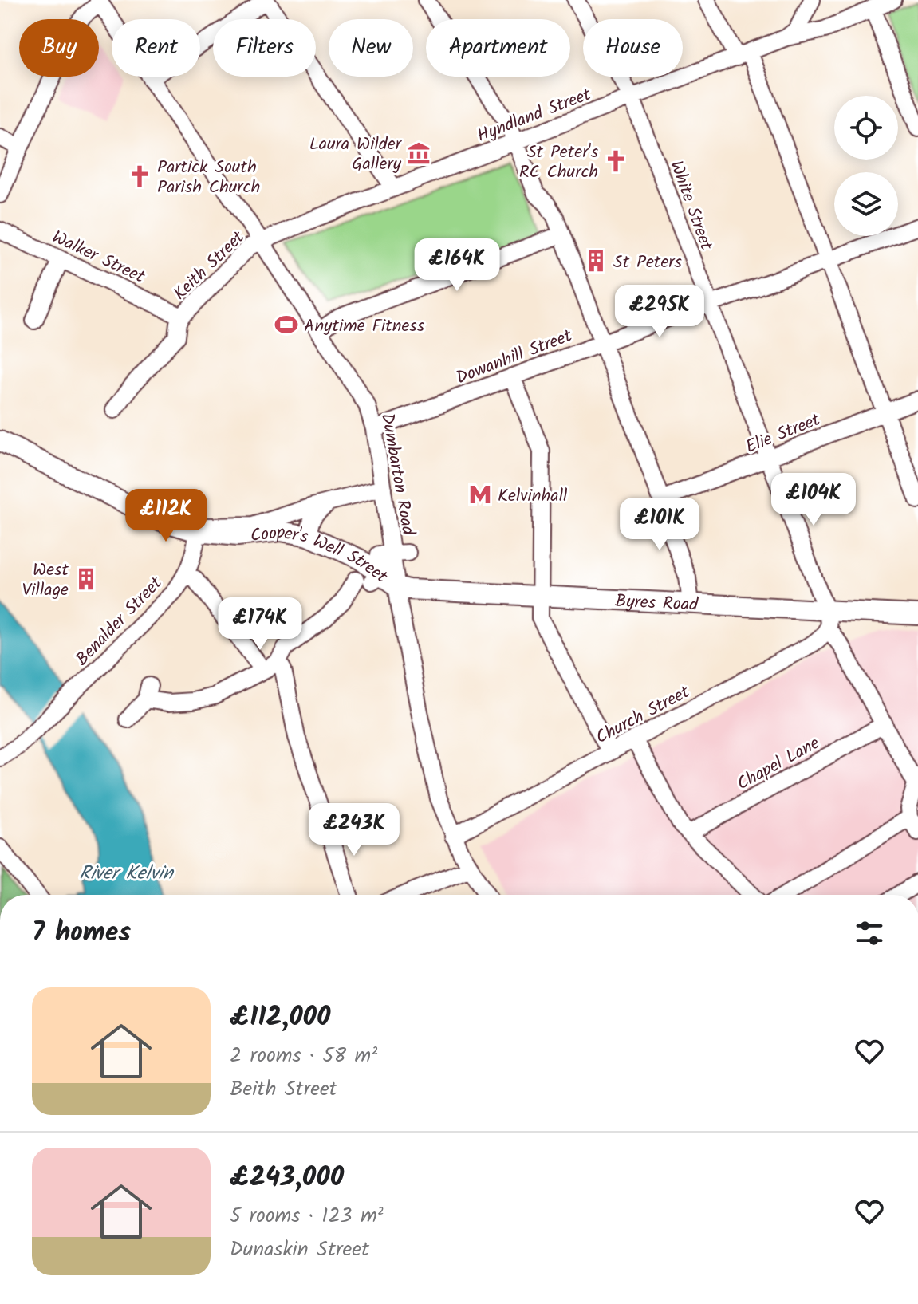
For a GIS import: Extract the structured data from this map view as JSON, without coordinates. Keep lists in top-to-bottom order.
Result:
{
  "streets": {
    "main road": ["Cooper's Well Street", "Byres Road"],
    "street": [
      "Hyndland Street",
      "White Street",
      "Walker Street",
      "Keith Street",
      "Dowanhill Street",
      "Elie Street",
      "Dumbarton Road",
      "Benalder Street",
      "Church Street",
      "Chapel Lane"
    ]
  },
  "crossings": [
    ["Hyndland Street", "White Street"],
    ["Hyndland Street", "Keith Street"],
    ["Hyndland Street", "Dumbarton Road"],
    ["White Street", "Dowanhill Street"],
    ["White Street", "Elie Street"],
    ["White Street", "Byres Road"],
    ["White Street", "Church Street"],
    ["White Street", "Chapel Lane"],
    ["Walker Street", "Keith Street"],
    ["Keith Street", "Dumbarton Road"],
    ["Dowanhill Street", "Dumbarton Road"],
    ["Dumbarton Road", "Cooper's Well Street"],
    ["Dumbarton Road", "Byres Road"],
    ["Dumbarton Road", "Church Street"],
    ["Cooper's Well Street", "Byres Road"],
    ["Cooper's Well Street", "Benalder Street"],
    ["Byres Road", "Church Street"]
  ],
  "water": ["River Kelvin"],
  "places": {
    "museum": ["Laura Wilder Gallery"],
    "church": ["St Peter's RC Church", "Partick South Parish Church"],
    "building": ["St Peters", "West Village"],
    "sports": ["Anytime Fitness"],
    "metro station": ["Kelvinhall"]
  },
  "page": {
    "chip": [
      "Buy",
      "Rent",
      "Filters",
      "New",
      "Apartment",
      "House"
    ],
    "price": [
      "£164K",
      "£295K",
      "£104K",
      "£112K",
      "£101K",
      "£174K",
      "£243K"
    ],
    "heading": "7 homes",
    "list": [
      {
        "name": "£112,000",
        "note": "2 rooms · 58 m² · Beith Street"
      },
      {
        "name": "£243,000",
        "note": "5 rooms · 123 m² · Dunaskin Street"
      }
    ]
  }
}
